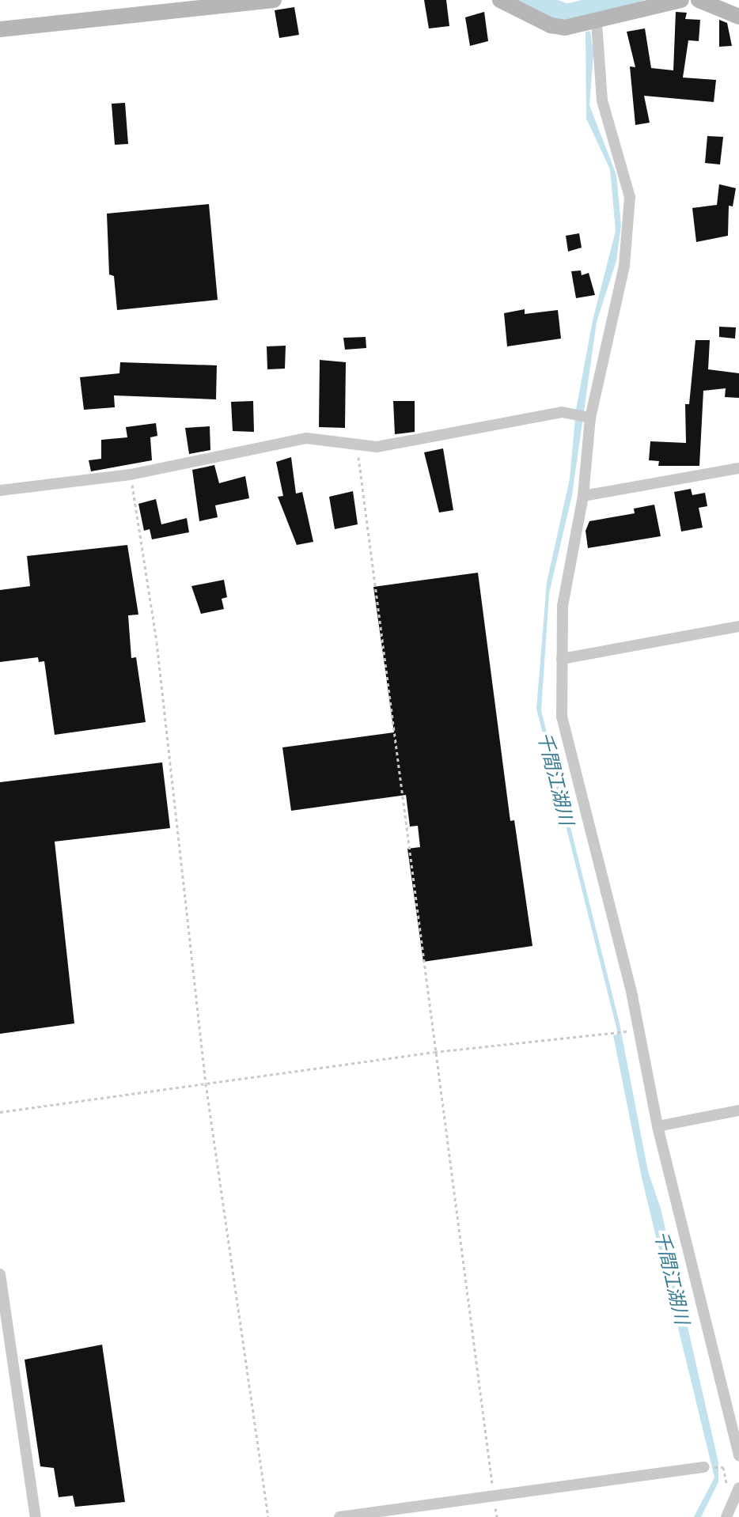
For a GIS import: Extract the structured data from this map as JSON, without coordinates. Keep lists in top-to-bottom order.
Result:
{
  "water": ["千間江湖川"]
}
